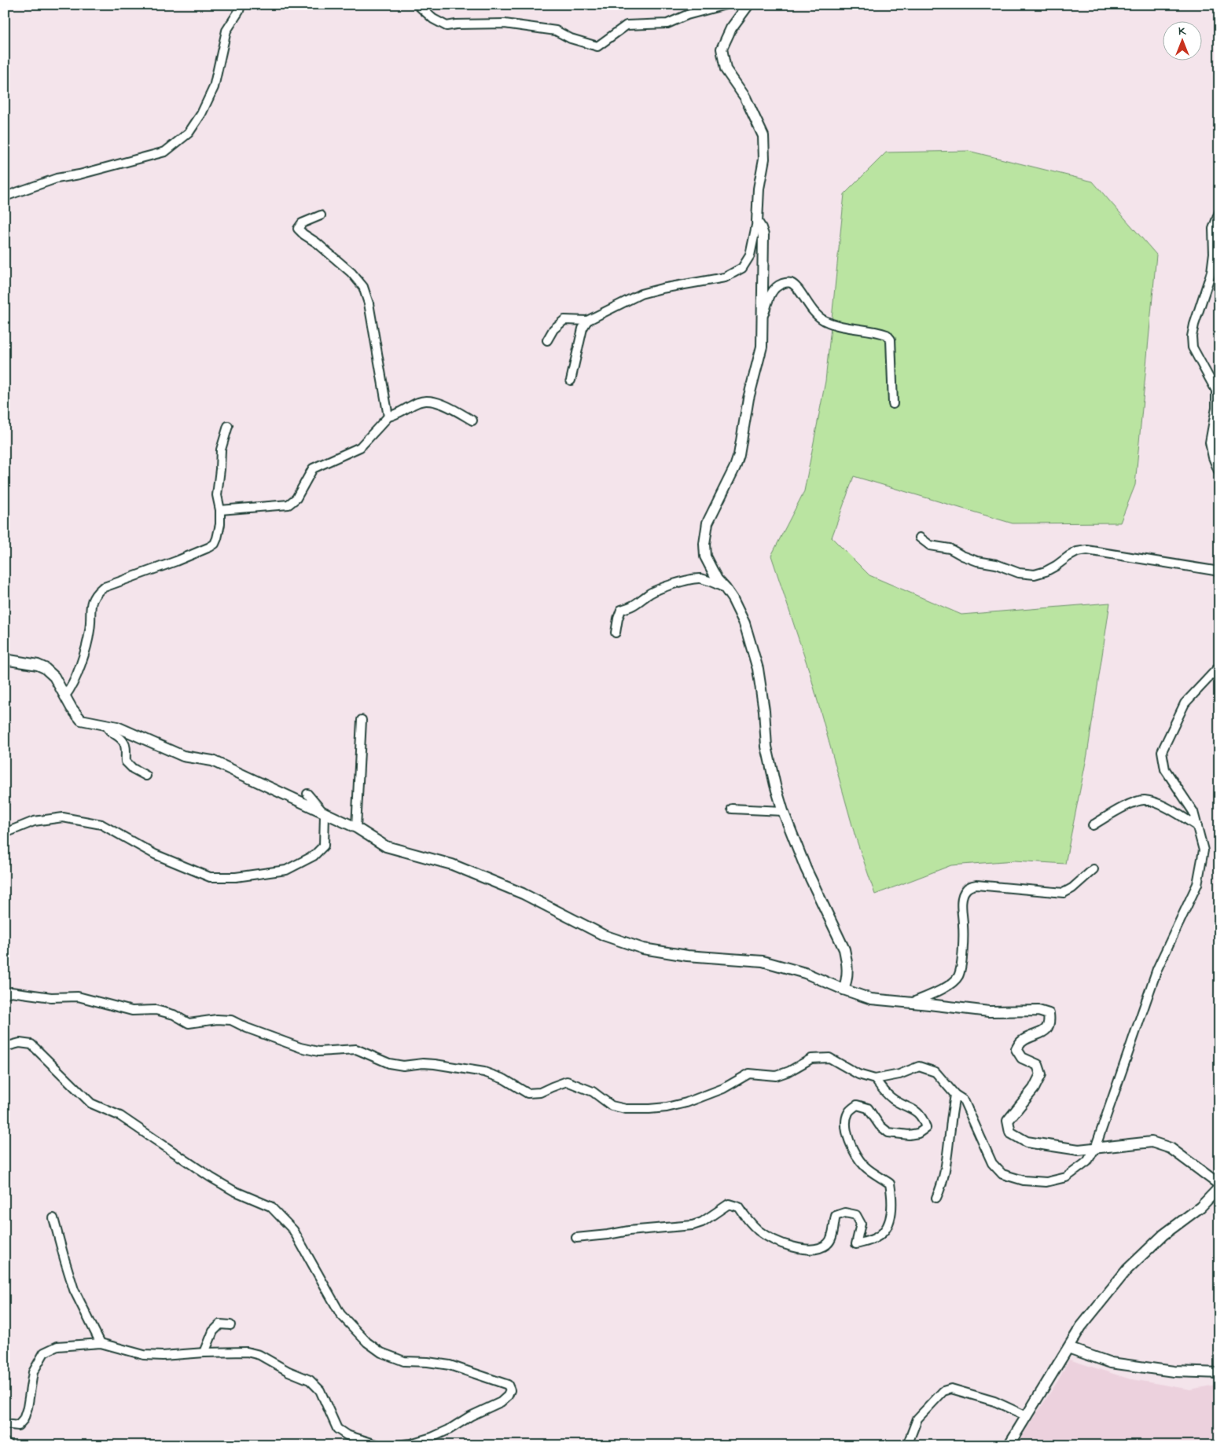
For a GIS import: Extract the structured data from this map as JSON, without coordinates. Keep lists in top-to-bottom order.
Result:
{
  "north": "top"
}
